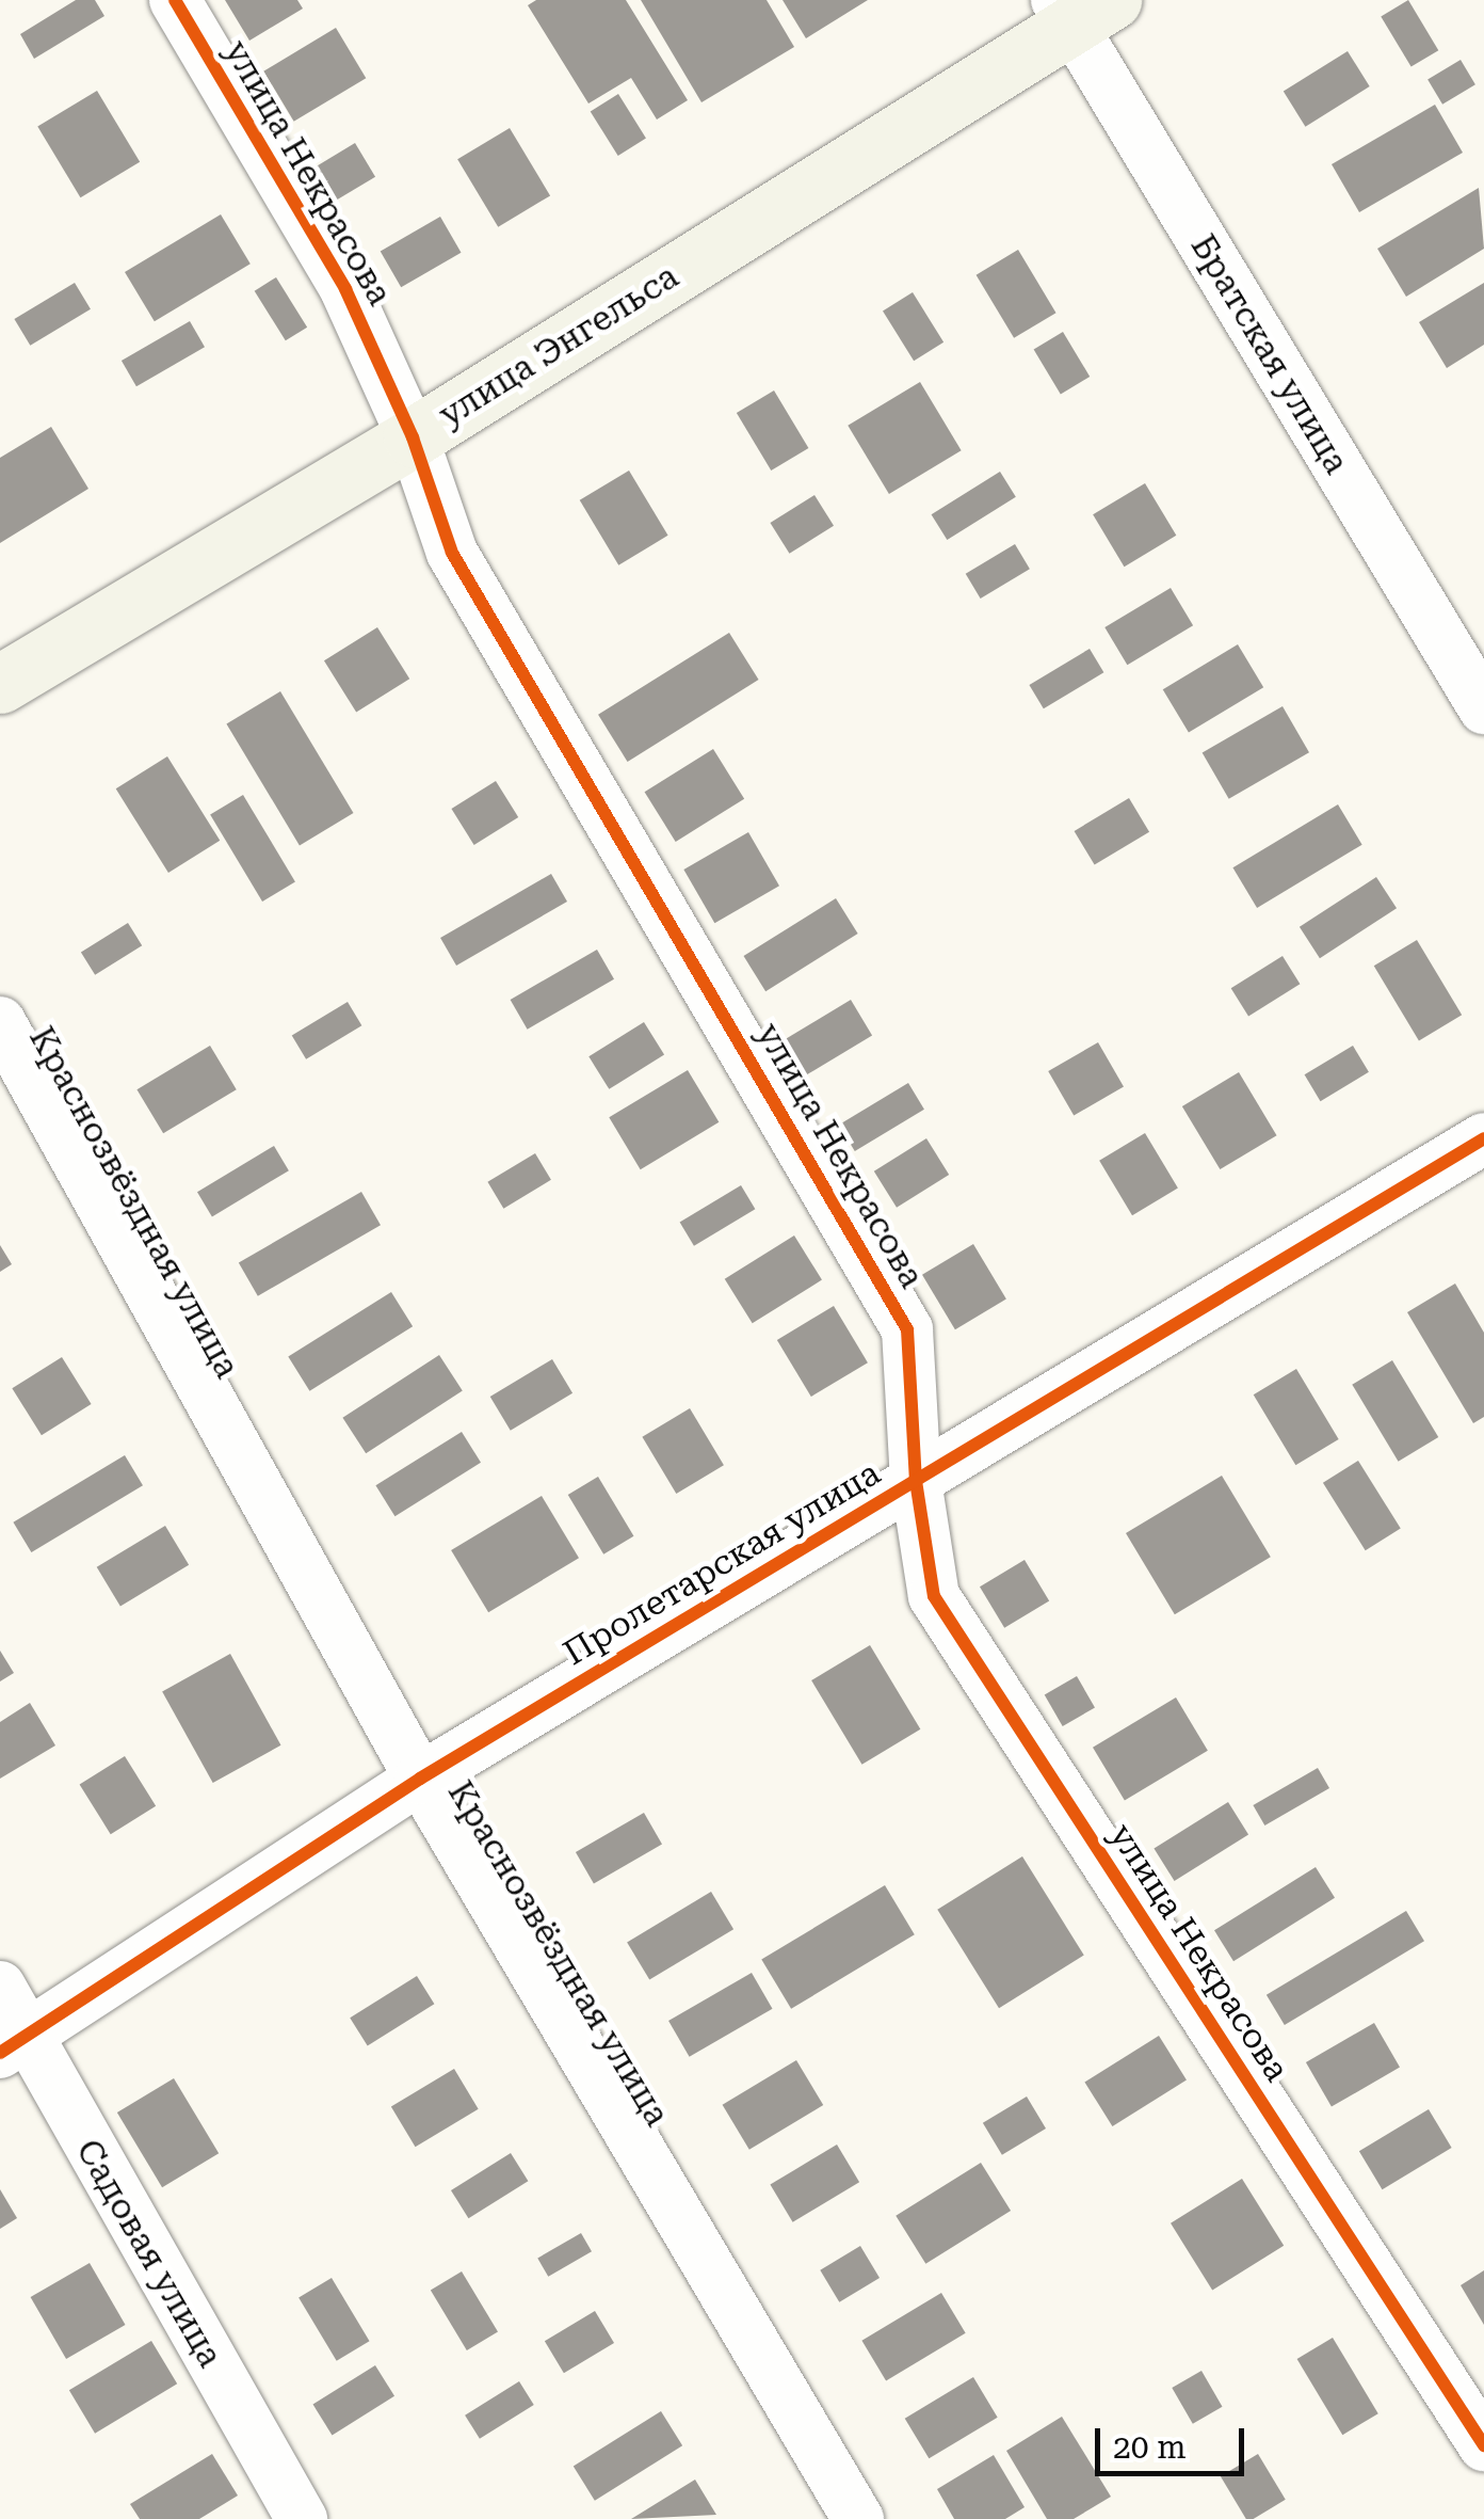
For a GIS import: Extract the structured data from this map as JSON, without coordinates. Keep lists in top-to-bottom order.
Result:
{
  "streets": {
    "main road": ["улица Энгельса"],
    "street": [
      "улица Некрасова",
      "Братская улица",
      "Краснозвёздная улица",
      "Пролетарская улица",
      "Садовая улица"
    ]
  },
  "crossings": [
    ["улица Некрасова", "улица Энгельса"],
    ["улица Некрасова", "Пролетарская улица"],
    ["улица Энгельса", "Братская улица"],
    ["Краснозвёздная улица", "Пролетарская улица"],
    ["Пролетарская улица", "Садовая улица"]
  ],
  "scale_bar": "20 m"
}
